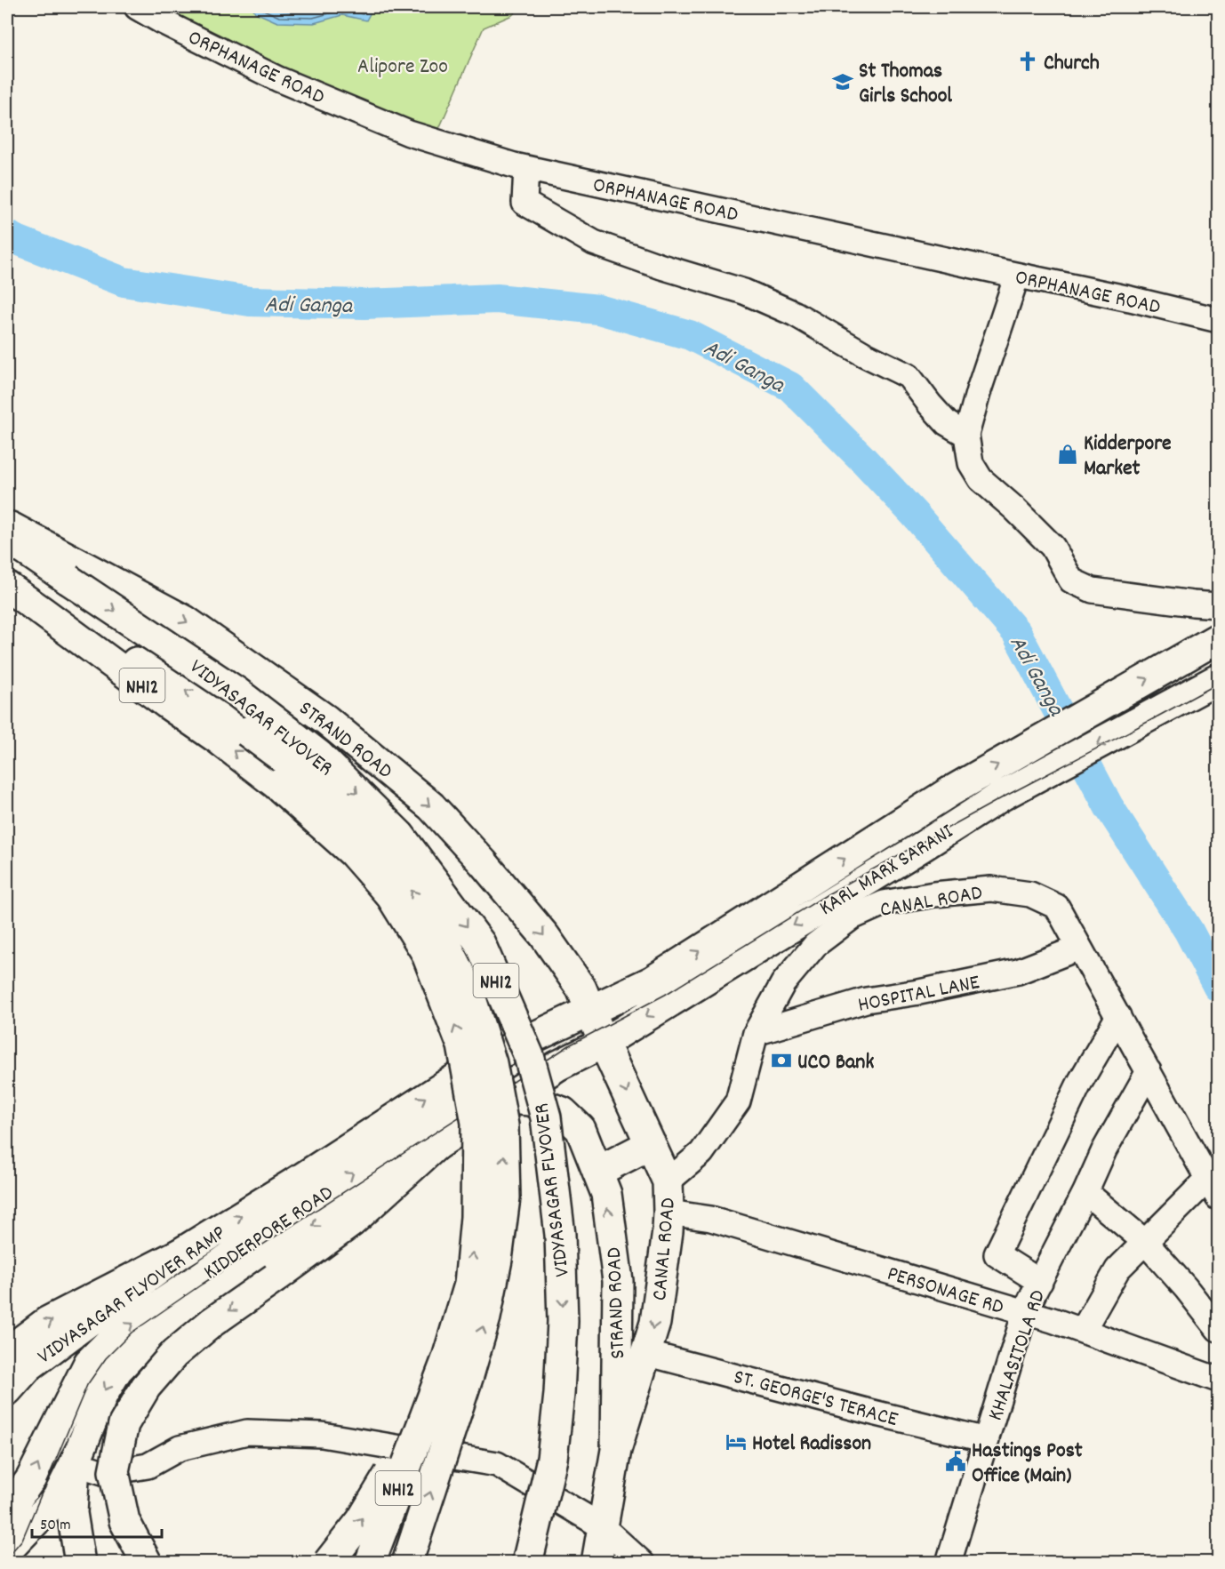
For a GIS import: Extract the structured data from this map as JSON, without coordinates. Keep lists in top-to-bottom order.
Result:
{
  "streets": {
    "main road": [
      "NH12",
      "VIDYASAGAR FLYOVER",
      "STRAND ROAD",
      "KARL MARX SARANI",
      "CANAL ROAD",
      "KIDDERPORE ROAD",
      "VIDYASAGAR FLYOVER RAMP"
    ],
    "street": [
      "ORPHANAGE ROAD",
      "HOSPITAL LANE",
      "PERSONAGE RD",
      "KHALASITOLA RD",
      "ST. GEORGE'S TERACE"
    ]
  },
  "crossings": [
    ["STRAND ROAD", "KARL MARX SARANI"],
    ["STRAND ROAD", "CANAL ROAD"],
    ["STRAND ROAD", "KIDDERPORE ROAD"],
    ["STRAND ROAD", "VIDYASAGAR FLYOVER RAMP"],
    ["KARL MARX SARANI", "KIDDERPORE ROAD"],
    ["CANAL ROAD", "HOSPITAL LANE"],
    ["CANAL ROAD", "PERSONAGE RD"],
    ["CANAL ROAD", "KHALASITOLA RD"],
    ["CANAL ROAD", "ST. GEORGE'S TERACE"],
    ["KIDDERPORE ROAD", "VIDYASAGAR FLYOVER RAMP"],
    ["PERSONAGE RD", "KHALASITOLA RD"],
    ["KHALASITOLA RD", "ST. GEORGE'S TERACE"]
  ],
  "one_way": ["VIDYASAGAR FLYOVER RAMP"],
  "water": ["Adi Ganga"],
  "parks": ["Alipore Zoo"],
  "places": {
    "church": ["Church"],
    "school or university": ["St Thomas Girls School"],
    "shop": ["Kidderpore Market"],
    "bank": ["UCO Bank"],
    "hotel": ["Hotel Radisson"],
    "public building": ["Hastings Post Office (Main)"]
  },
  "scale_bar": "50 m"
}
